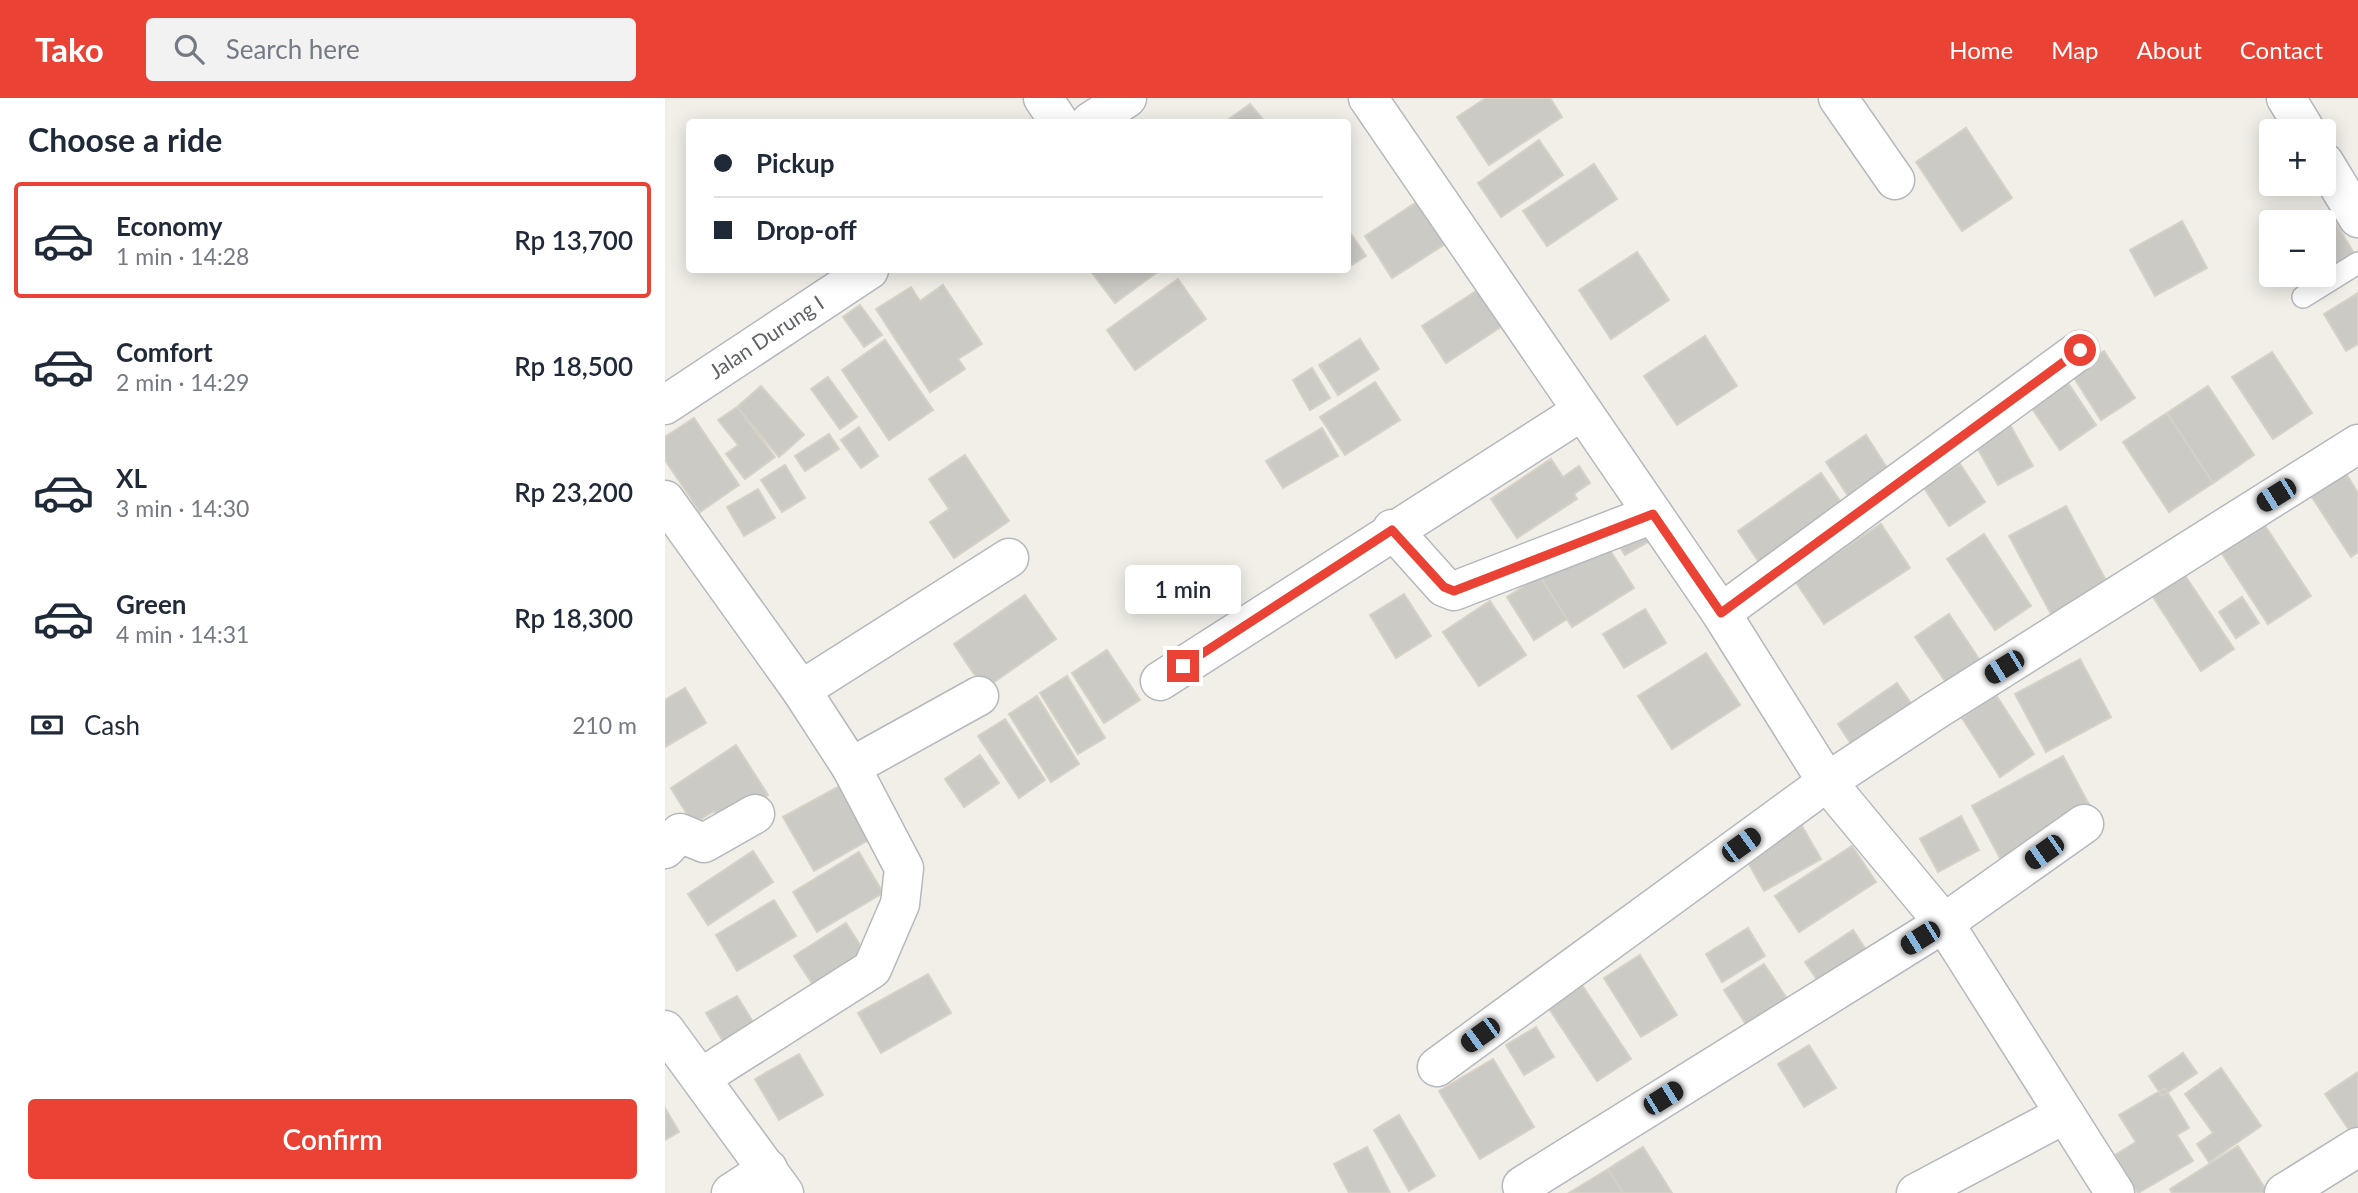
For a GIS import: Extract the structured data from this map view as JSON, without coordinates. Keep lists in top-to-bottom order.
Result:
{
  "streets": {
    "street": ["Jalan Durung I"]
  },
  "page": {
    "header": "Tako",
    "search": "Search here",
    "nav": [
      "Home",
      "Map",
      "About",
      "Contact"
    ],
    "heading": "Choose a ride",
    "map_buttons": ["+", "−"],
    "banner": ["Pickup", "Drop-off"],
    "list": [
      {
        "name": "Economy",
        "note": "1 min · 14:28",
        "value": "Rp 13,700"
      },
      {
        "name": "Comfort",
        "note": "2 min · 14:29",
        "value": "Rp 18,500"
      },
      {
        "name": "XL",
        "note": "3 min · 14:30",
        "value": "Rp 23,200"
      },
      {
        "name": "Green",
        "note": "4 min · 14:31",
        "value": "Rp 18,300"
      }
    ],
    "bubble": "1 min",
    "pay": ["Cash", "210 m"],
    "buttons": "Confirm"
  }
}
